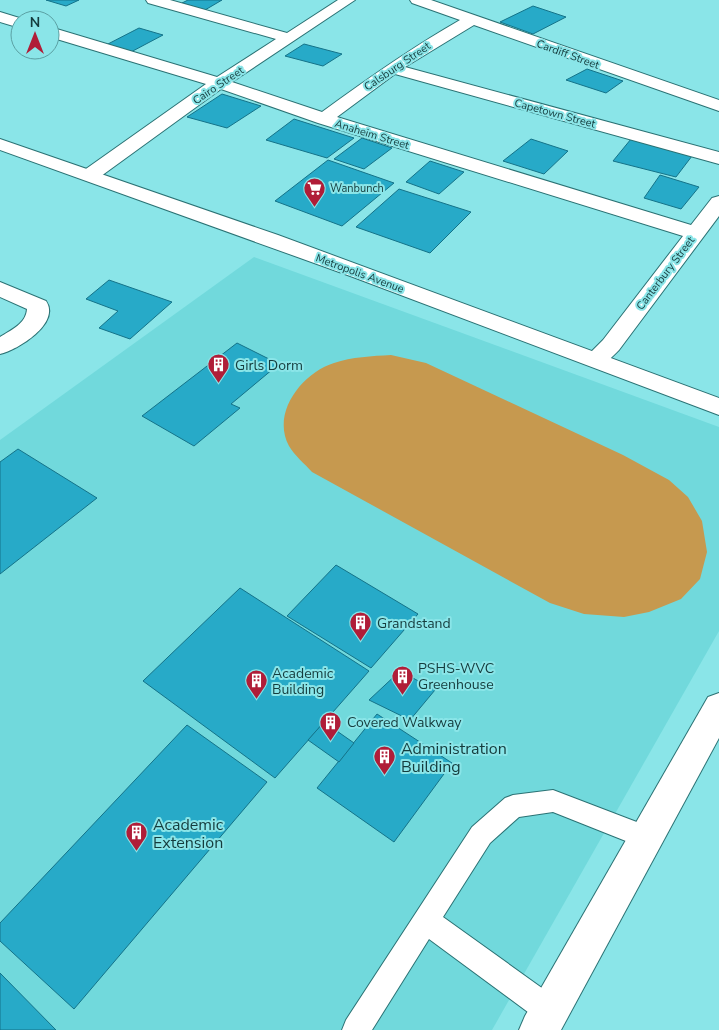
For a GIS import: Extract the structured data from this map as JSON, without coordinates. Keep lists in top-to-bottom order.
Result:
{
  "streets": {
    "street": [
      "Cardiff Street",
      "Calsburg Street",
      "Cairo Street",
      "Capetown Street",
      "Anaheim Street",
      "Metropolis Avenue",
      "Canterbury Street"
    ]
  },
  "crossings": [
    ["Cardiff Street", "Calsburg Street"],
    ["Calsburg Street", "Capetown Street"],
    ["Calsburg Street", "Anaheim Street"],
    ["Cairo Street", "Anaheim Street"],
    ["Cairo Street", "Metropolis Avenue"],
    ["Anaheim Street", "Canterbury Street"],
    ["Metropolis Avenue", "Canterbury Street"]
  ],
  "places": {
    "supermarket": ["Wanbunch"],
    "building": [
      "Girls Dorm",
      "Grandstand",
      "PSHS-WVC Greenhouse",
      "Academic Building",
      "Covered Walkway",
      "Administration Building",
      "Academic Extension"
    ]
  },
  "north": "top"
}
